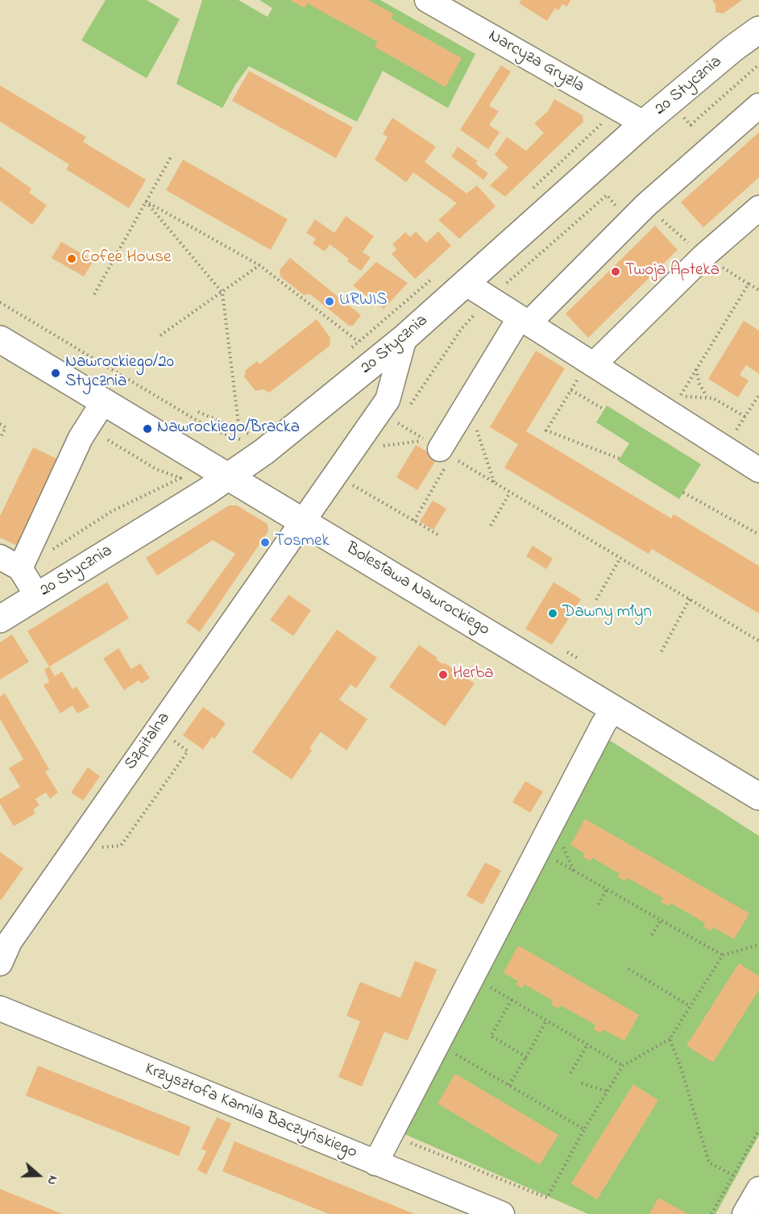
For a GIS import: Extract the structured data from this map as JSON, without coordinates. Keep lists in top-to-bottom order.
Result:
{
  "streets": {
    "street": [
      "Narcyza Gryzla",
      "20 Stycznia",
      "Bolesława Nawrockiego",
      "Szpitalna",
      "Krzysztofa Kamila Baczyńskiego"
    ]
  },
  "crossings": [
    ["Narcyza Gryzla", "20 Stycznia"],
    ["20 Stycznia", "Bolesława Nawrockiego"],
    ["20 Stycznia", "Szpitalna"],
    ["Bolesława Nawrockiego", "Szpitalna"]
  ],
  "places": [
    "Cofee House",
    "Twoja Apteka",
    "URWIS",
    "Nawrockiego/20 Stycznia",
    "Nawrockiego/Bracka",
    "Tosmek",
    "Dawny młyn",
    "Herba"
  ],
  "north": "right"
}
